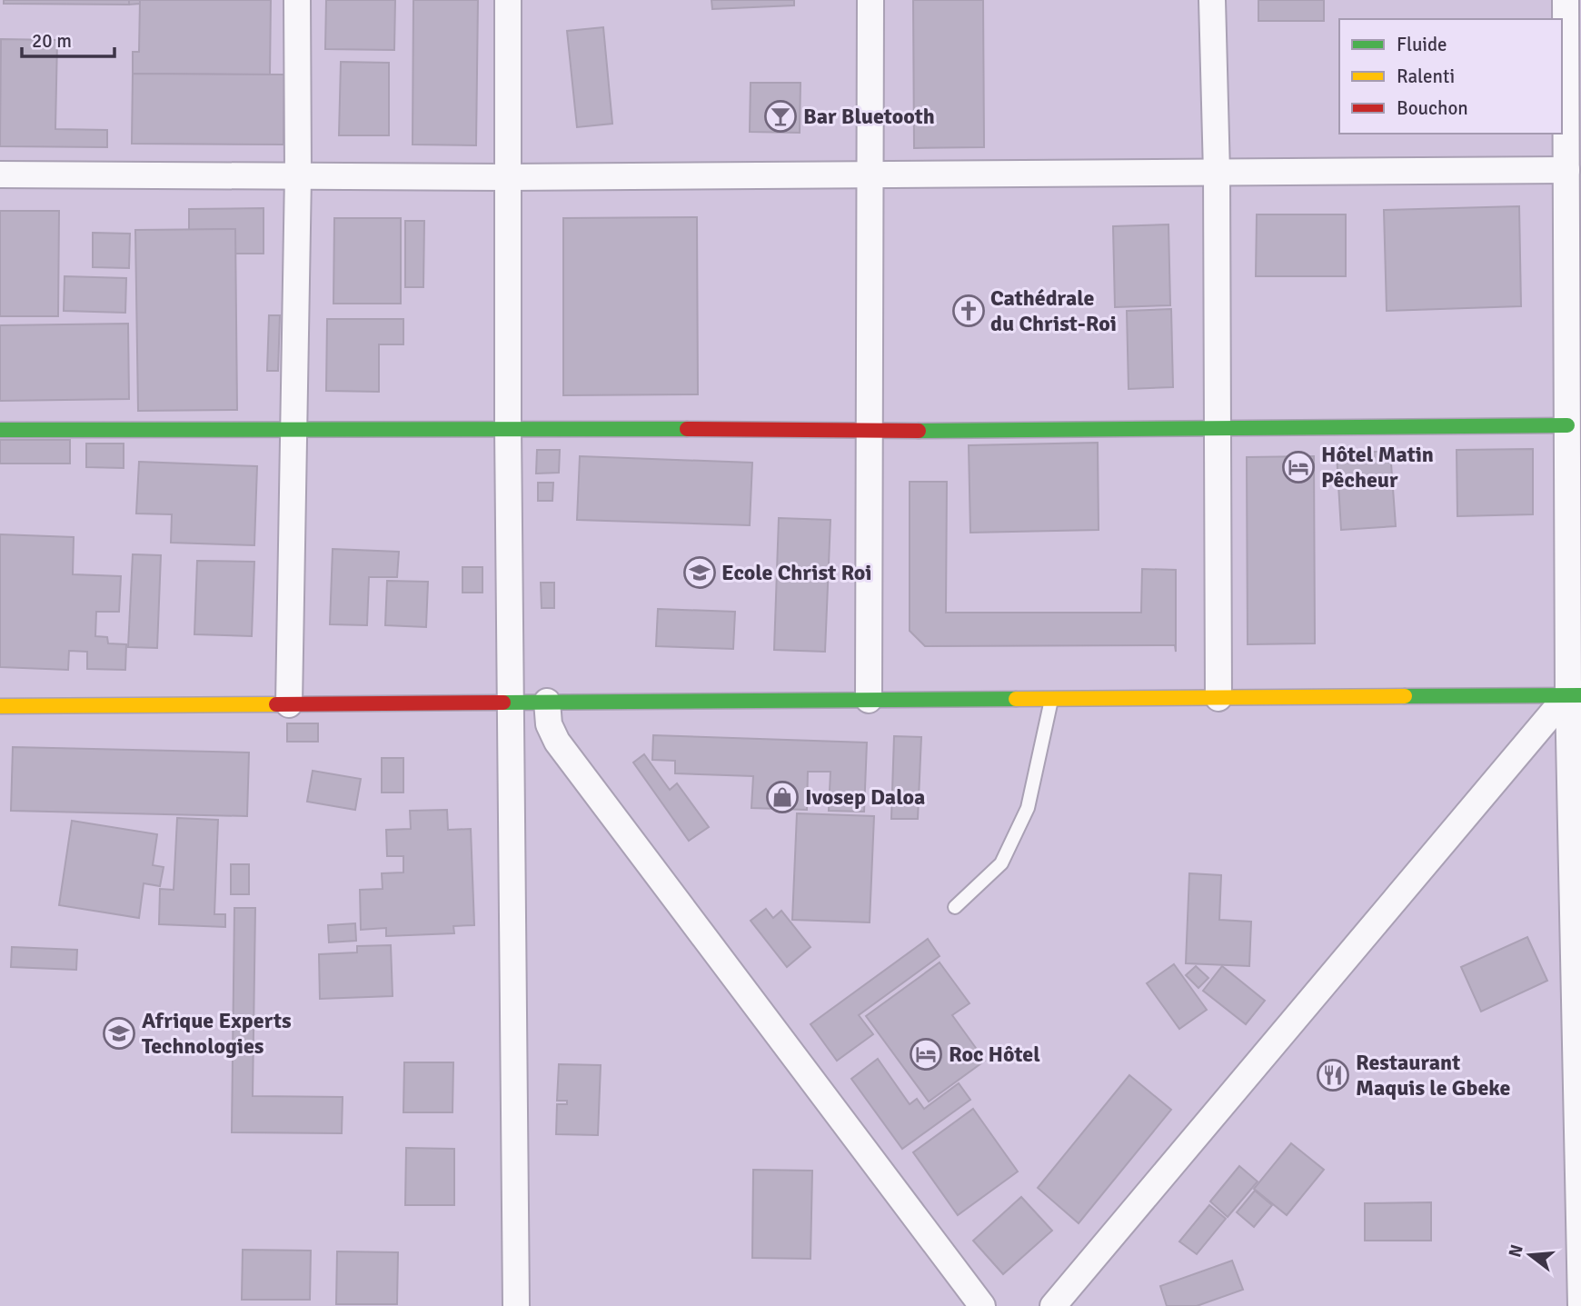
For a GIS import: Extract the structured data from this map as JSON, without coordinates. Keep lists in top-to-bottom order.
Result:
{
  "places": {
    "bar": ["Bar Bluetooth"],
    "church": ["Cathédrale du Christ-Roi"],
    "hotel": ["Hôtel Matin Pêcheur", "Roc Hôtel"],
    "school or university": ["Ecole Christ Roi", "Afrique Experts Technologies"],
    "shop": ["Ivosep Daloa"],
    "restaurant": ["Restaurant Maquis le Gbeke"]
  },
  "legend": ["Fluide", "Ralenti", "Bouchon"],
  "scale_bar": "20 m",
  "north": "left"
}
